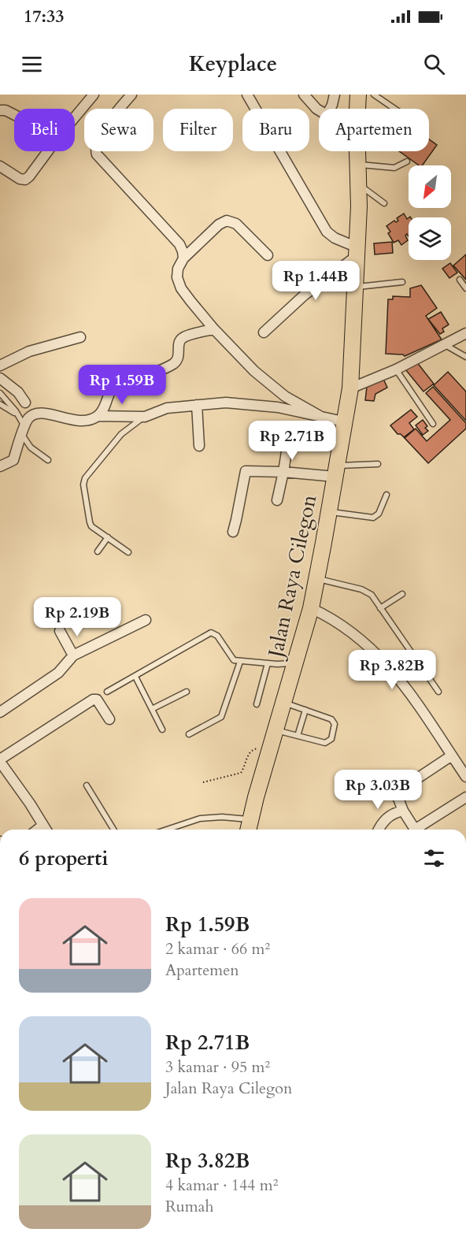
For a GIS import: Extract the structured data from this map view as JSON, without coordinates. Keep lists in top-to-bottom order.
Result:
{
  "streets": {
    "highway": ["Jalan Raya Cilegon"]
  },
  "north": "bottom left",
  "page": {
    "status": "17:33",
    "header": "Keyplace",
    "chip": [
      "Beli",
      "Sewa",
      "Filter",
      "Baru",
      "Apartemen"
    ],
    "price": [
      "Rp 1.44B",
      "Rp 1.59B",
      "Rp 2.71B",
      "Rp 2.19B",
      "Rp 3.82B",
      "Rp 3.03B"
    ],
    "heading": "6 properti",
    "list": [
      {
        "name": "Rp 1.59B",
        "note": "2 kamar · 66 m² · Apartemen"
      },
      {
        "name": "Rp 2.71B",
        "note": "3 kamar · 95 m² · Jalan Raya Cilegon"
      },
      {
        "name": "Rp 3.82B",
        "note": "4 kamar · 144 m² · Rumah"
      }
    ]
  }
}
